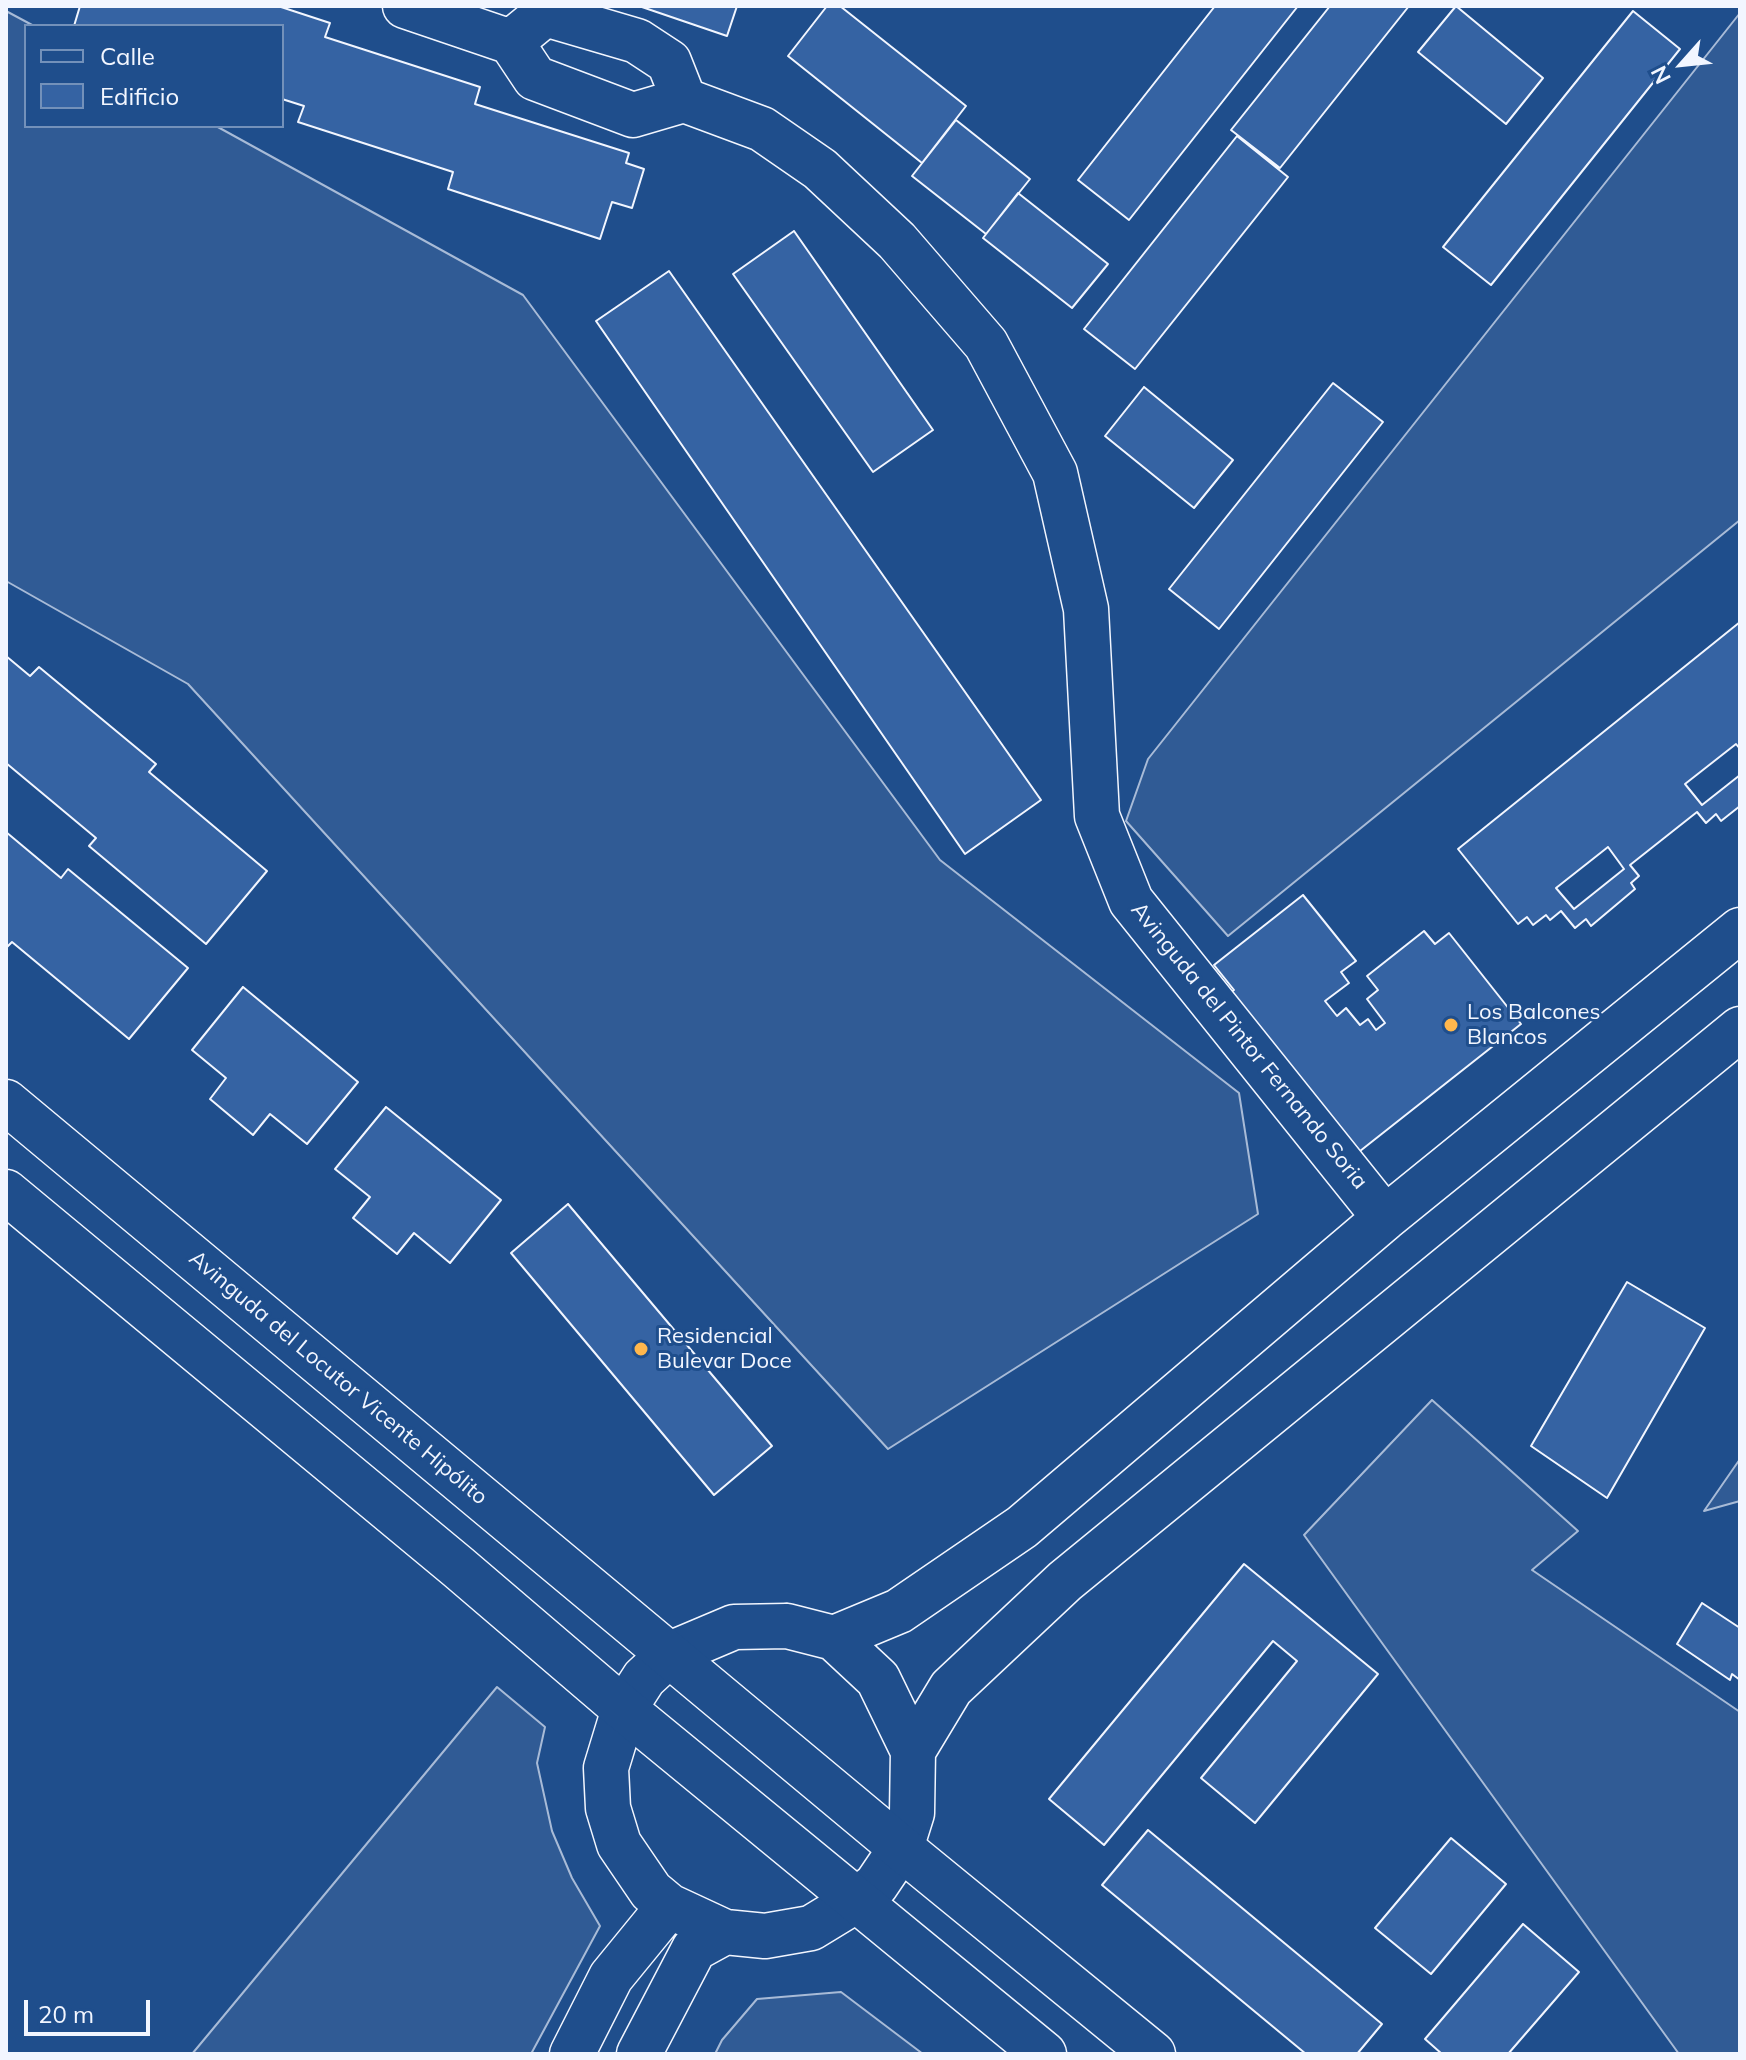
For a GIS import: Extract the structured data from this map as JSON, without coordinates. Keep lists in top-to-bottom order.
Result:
{
  "streets": {
    "street": ["Avinguda del Pintor Fernando Soria", "Avinguda del Locutor Vicente Hipólito"]
  },
  "places": ["Los Balcones Blancos", "Residencial Bulevar Doce"],
  "legend": ["Calle", "Edificio"],
  "scale_bar": "20 m",
  "north": "bottom left"
}
